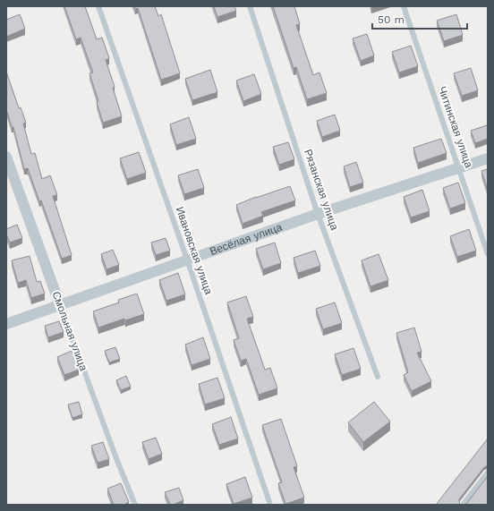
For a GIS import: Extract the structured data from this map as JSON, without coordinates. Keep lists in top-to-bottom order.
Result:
{
  "streets": {
    "street": ["Весёлая улица", "Смольная улица"],
    "lane": ["Читинская улица", "Рязанская улица", "Ивановская улица"]
  },
  "crossings": [
    ["Читинская улица", "Весёлая улица"],
    ["Рязанская улица", "Весёлая улица"],
    ["Весёлая улица", "Ивановская улица"],
    ["Весёлая улица", "Смольная улица"]
  ],
  "scale_bar": "50 m"
}
